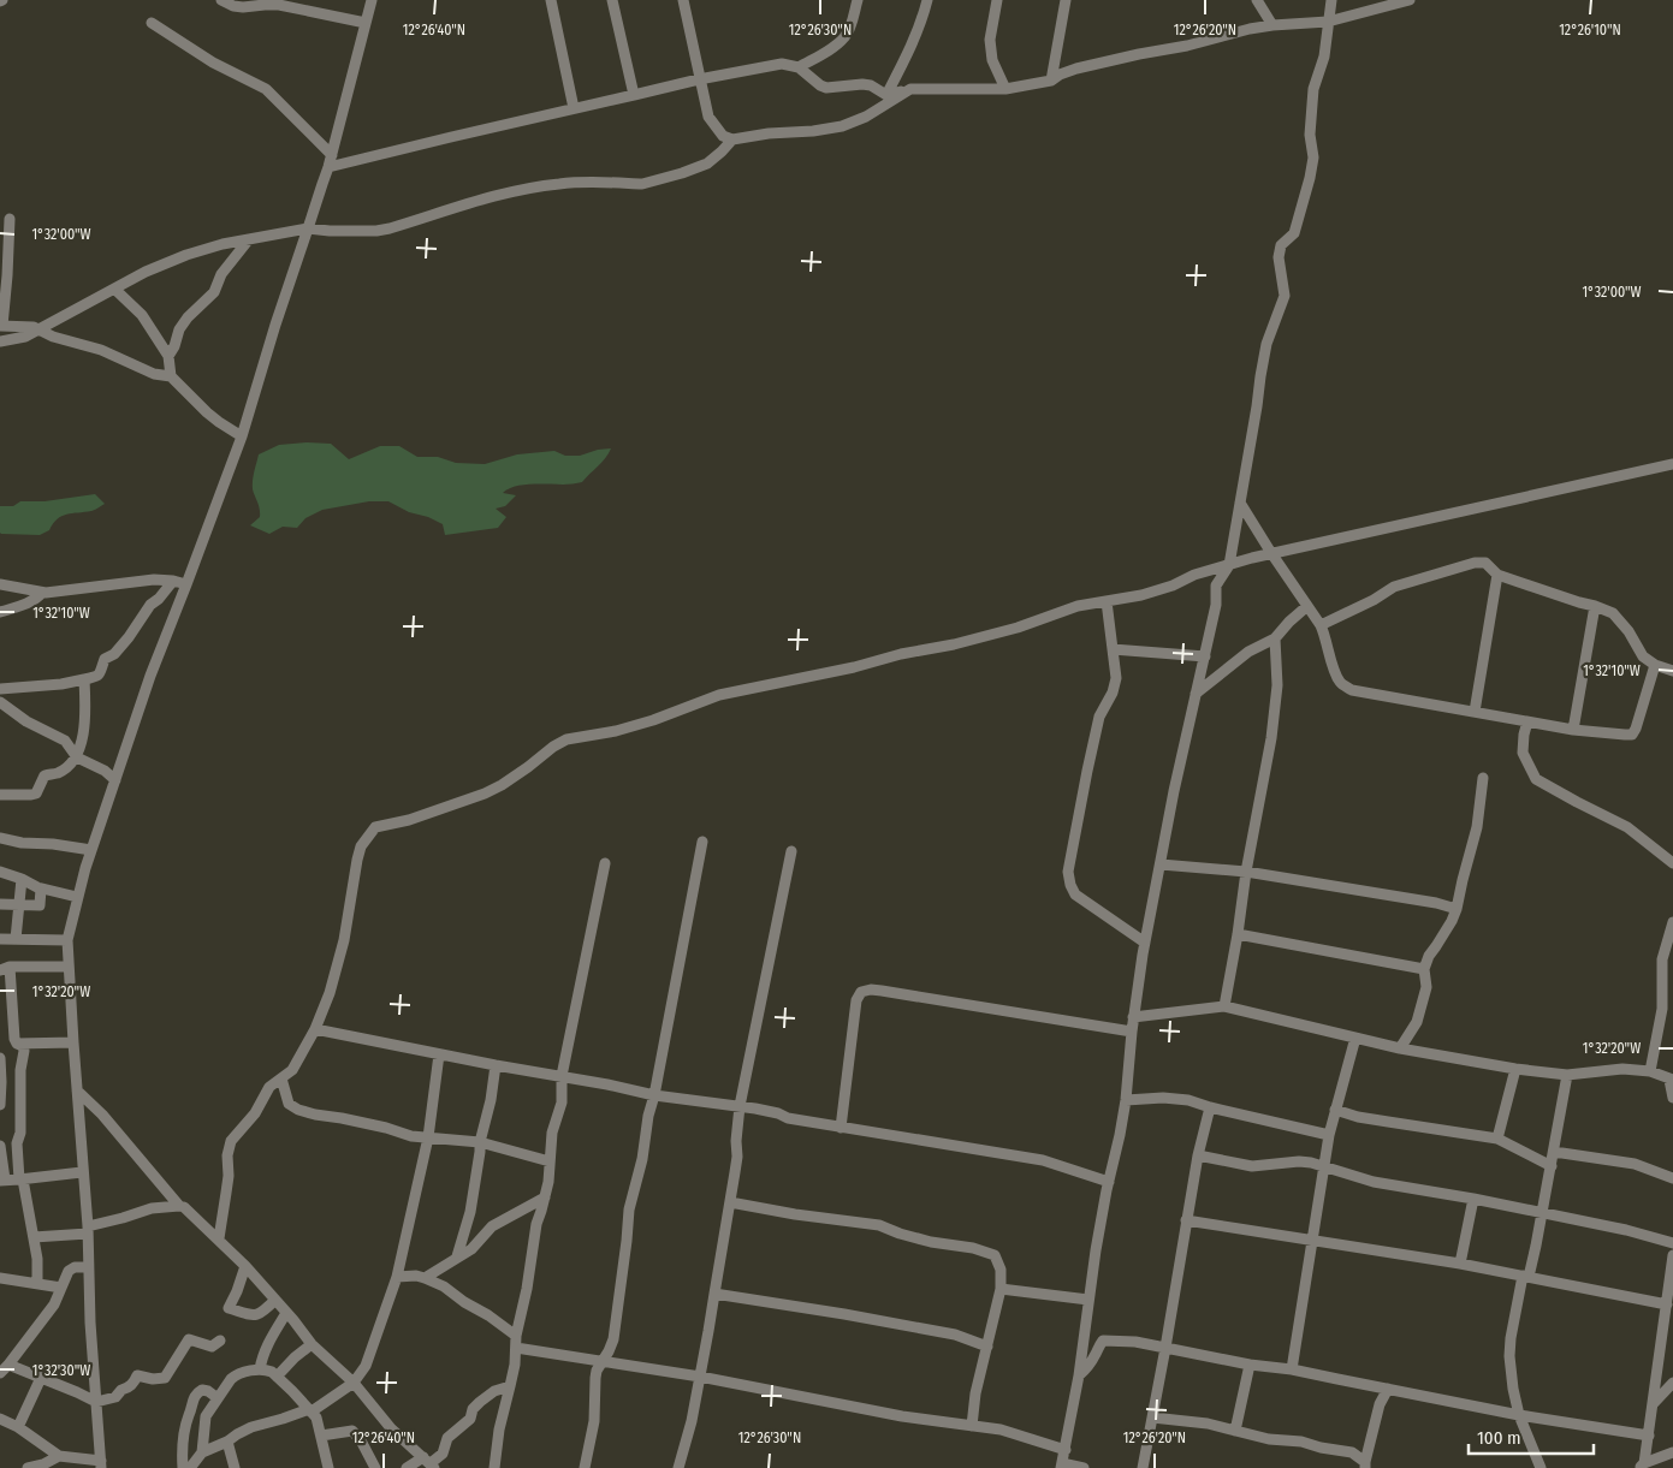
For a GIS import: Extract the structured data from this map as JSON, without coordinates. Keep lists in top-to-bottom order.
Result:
{
  "scale_bar": "100 m",
  "coordinates": [
    "12°26'40\"N",
    "12°26'30\"N",
    "12°26'20\"N",
    "12°26'10\"N",
    "1°32'00\"W",
    "1°32'10\"W",
    "1°32'20\"W",
    "1°32'30\"W"
  ]
}
